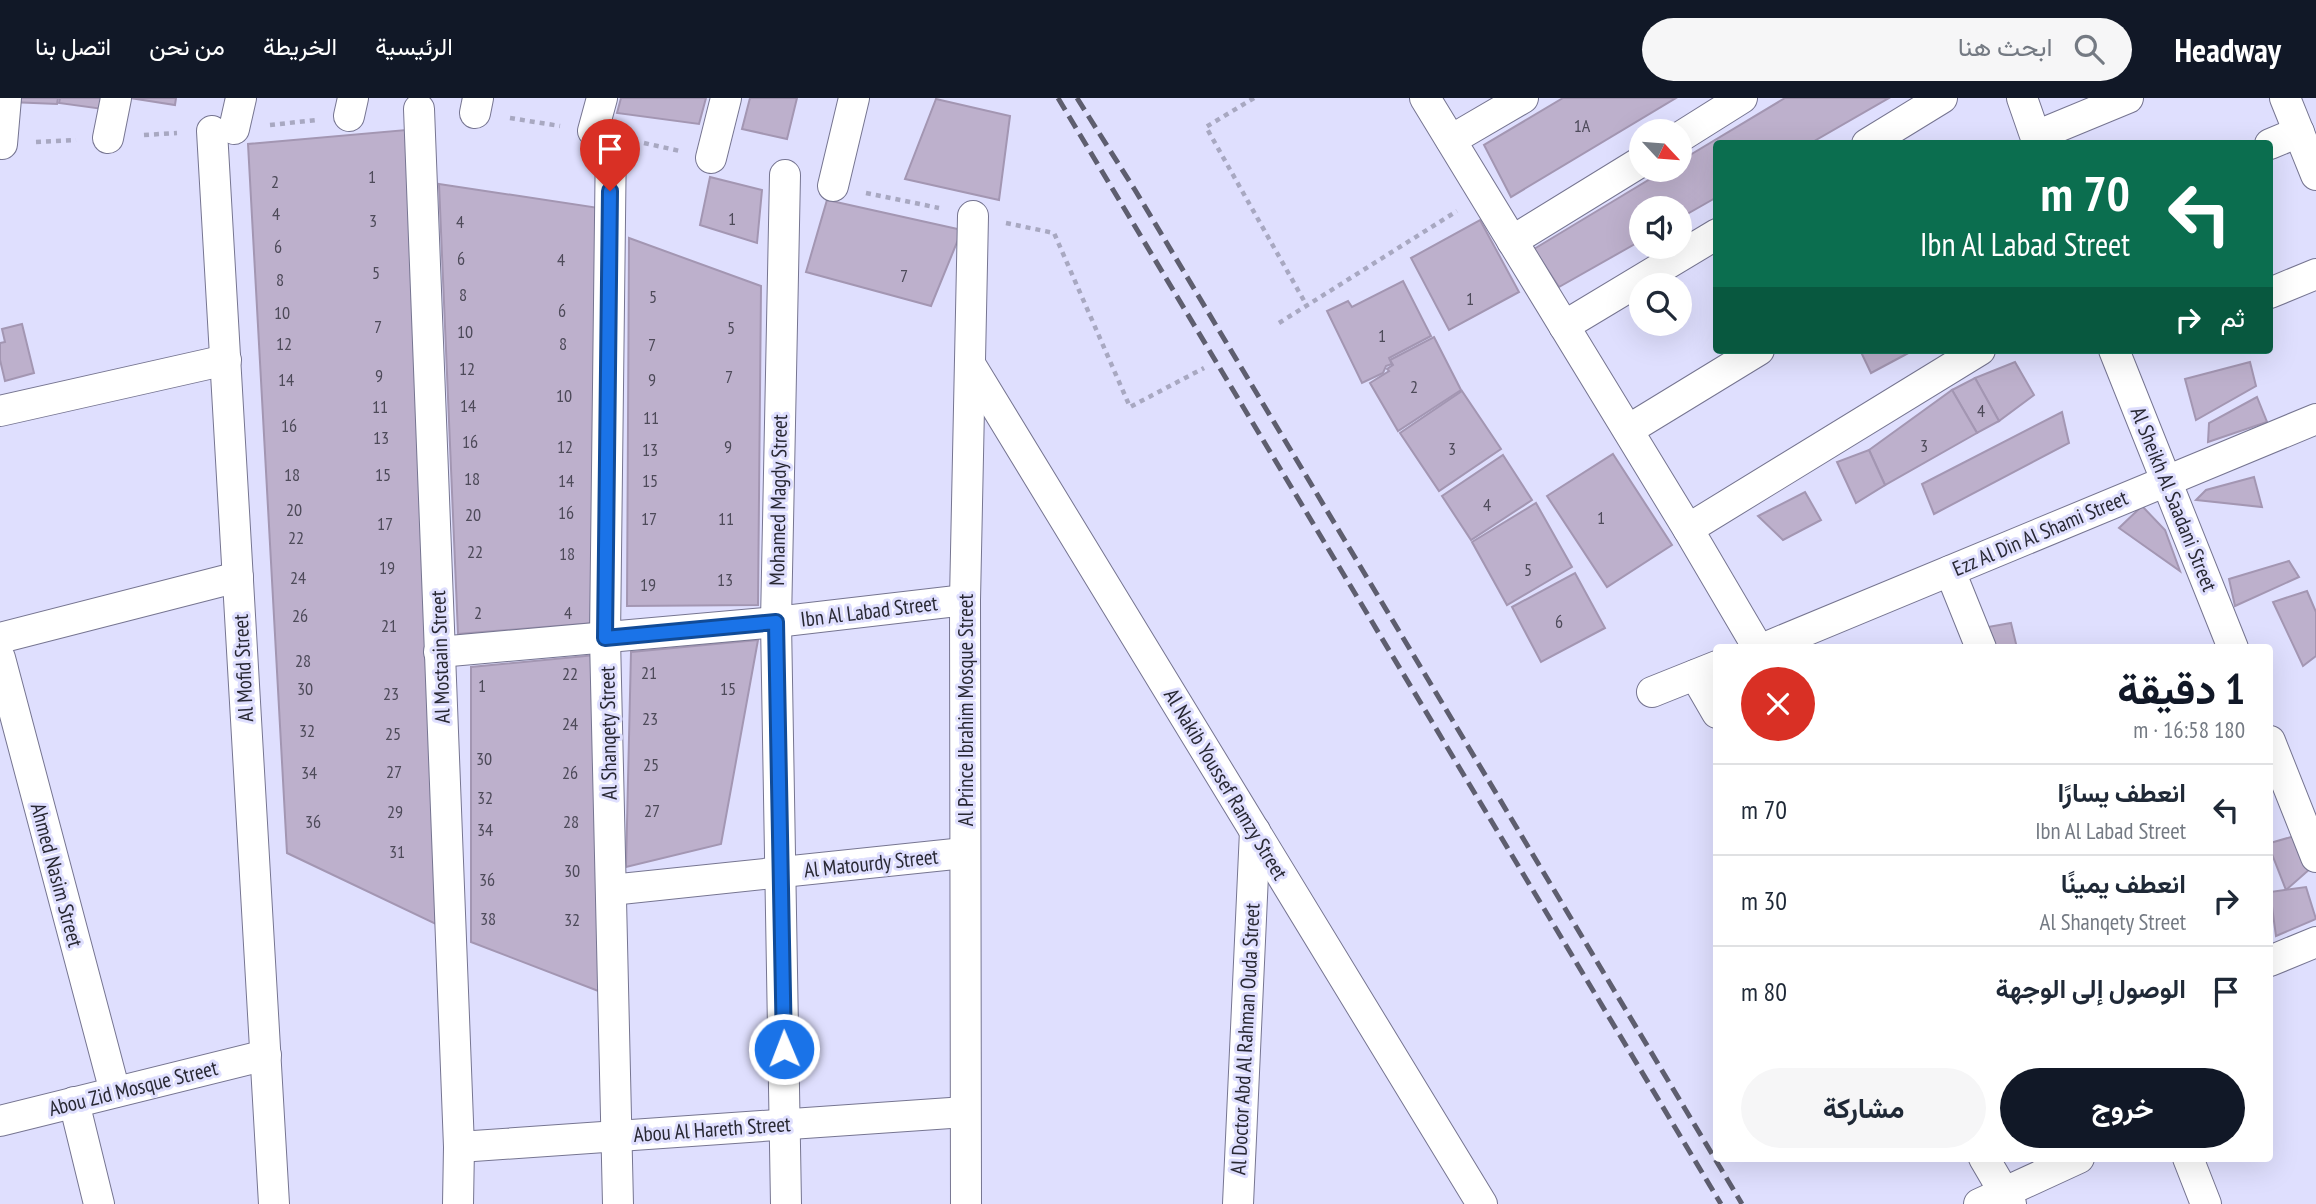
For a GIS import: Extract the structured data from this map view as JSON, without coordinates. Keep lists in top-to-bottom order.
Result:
{
  "streets": {
    "street": [
      "Al Sheikh Al Saadani Street",
      "Mohamed Magdy Street",
      "Ezz Al Din Al Shami Street",
      "Ibn Al Labad Street",
      "Al Mostaain Street",
      "Al Mofid Street",
      "Al Prince Ibrahim Mosque Street",
      "Al Shanqety Street",
      "Al Nakib Youssef Ramzy Street",
      "Al Matourdy Street",
      "Ahmed Nasim Street",
      "Al Doctor Abd Al Rahman Ouda Street",
      "Abou Zid Mosque Street",
      "Abou Al Hareth Street"
    ]
  },
  "crossings": [
    ["Al Sheikh Al Saadani Street", "Ezz Al Din Al Shami Street"],
    ["Mohamed Magdy Street", "Ibn Al Labad Street"],
    ["Mohamed Magdy Street", "Al Matourdy Street"],
    ["Mohamed Magdy Street", "Abou Al Hareth Street"],
    ["Ibn Al Labad Street", "Al Mostaain Street"],
    ["Ibn Al Labad Street", "Al Prince Ibrahim Mosque Street"],
    ["Ibn Al Labad Street", "Al Shanqety Street"],
    ["Al Mostaain Street", "Abou Al Hareth Street"],
    ["Al Mofid Street", "Abou Zid Mosque Street"],
    ["Al Prince Ibrahim Mosque Street", "Al Nakib Youssef Ramzy Street"],
    ["Al Prince Ibrahim Mosque Street", "Al Matourdy Street"],
    ["Al Prince Ibrahim Mosque Street", "Abou Al Hareth Street"],
    ["Al Shanqety Street", "Al Matourdy Street"],
    ["Al Shanqety Street", "Abou Al Hareth Street"],
    ["Al Nakib Youssef Ramzy Street", "Al Doctor Abd Al Rahman Ouda Street"],
    ["Ahmed Nasim Street", "Abou Zid Mosque Street"]
  ],
  "house_numbers": [
    "1A",
    "1",
    "2",
    "4",
    "1",
    "3",
    "4",
    "6",
    "6",
    "4",
    "5",
    "7",
    "8",
    "8",
    "5",
    "1",
    "6",
    "10",
    "7",
    "5",
    "10",
    "1",
    "12",
    "8",
    "7",
    "12",
    "9",
    "7",
    "14",
    "9",
    "2",
    "10",
    "14",
    "11",
    "4",
    "11",
    "16",
    "13",
    "16",
    "3",
    "12",
    "9",
    "3",
    "13",
    "18",
    "15",
    "18",
    "14",
    "15",
    "4",
    "20",
    "16",
    "20",
    "1",
    "17",
    "11",
    "17",
    "22",
    "22",
    "18",
    "19",
    "5",
    "24",
    "13",
    "19",
    "2",
    "4",
    "26",
    "6",
    "21",
    "28",
    "21",
    "22",
    "1",
    "30",
    "15",
    "23",
    "23",
    "24",
    "32",
    "25",
    "30",
    "25",
    "27",
    "34",
    "26",
    "32",
    "27",
    "29",
    "36",
    "28",
    "34",
    "31",
    "30",
    "36",
    "38",
    "32"
  ],
  "north": "bottom right",
  "page": {
    "header": "Headway",
    "search": "ابحث هنا",
    "nav": [
      "الرئيسية",
      "الخريطة",
      "من نحن",
      "اتصل بنا"
    ],
    "turn": ["70 m", "Ibn Al Labad Street"],
    "then": "ثم",
    "heading": ["1 دقيقة", "180 m · 16:58"],
    "list": [
      {
        "name": "انعطف يسارًا",
        "note": "Ibn Al Labad Street",
        "value": "70 m"
      },
      {
        "name": "انعطف يمينًا",
        "note": "Al Shanqety Street",
        "value": "30 m"
      },
      {
        "name": "الوصول إلى الوجهة",
        "value": "80 m"
      }
    ],
    "buttons": ["خروج", "مشاركة"]
  }
}
